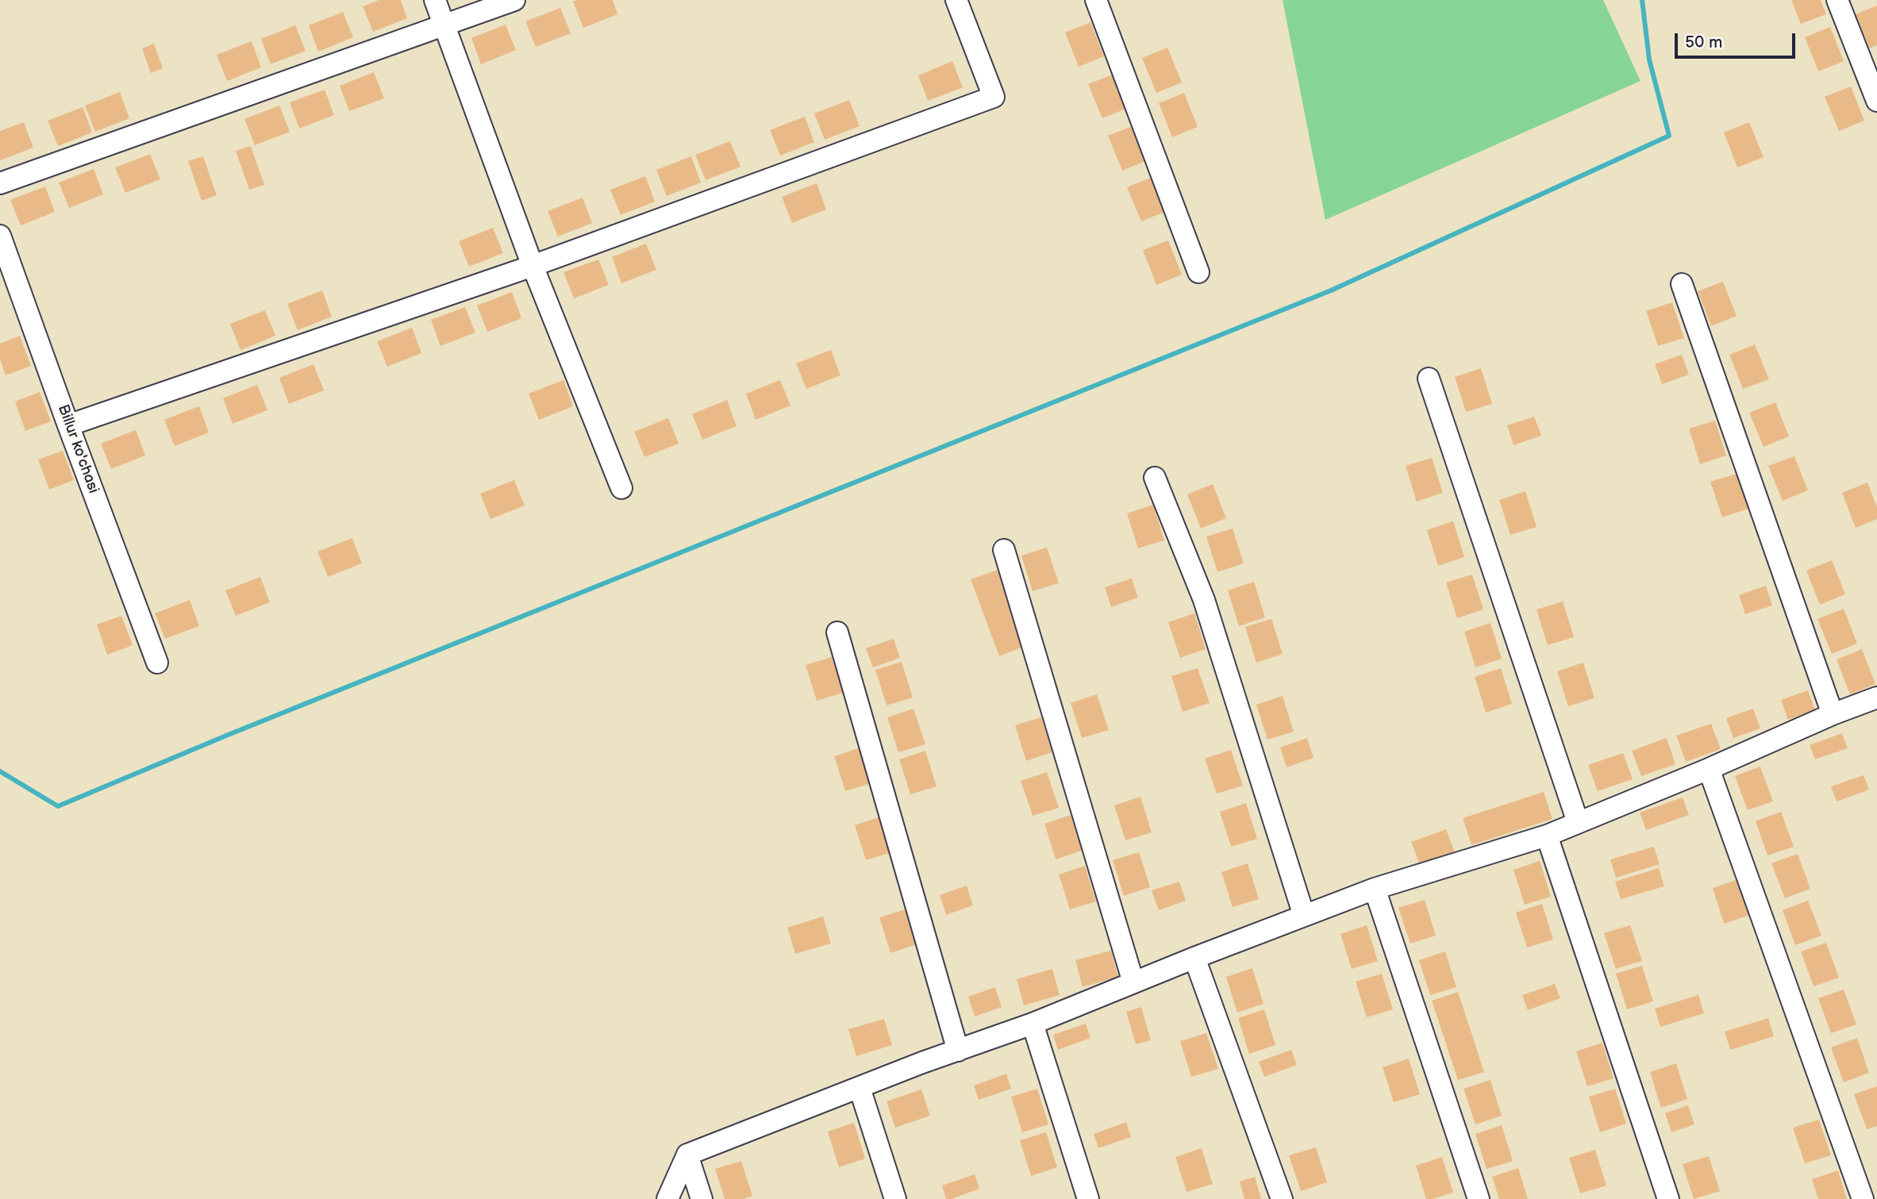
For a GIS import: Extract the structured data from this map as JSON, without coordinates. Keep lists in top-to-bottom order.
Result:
{
  "streets": {
    "street": ["Billur ko'chasi"]
  },
  "scale_bar": "50 m"
}
